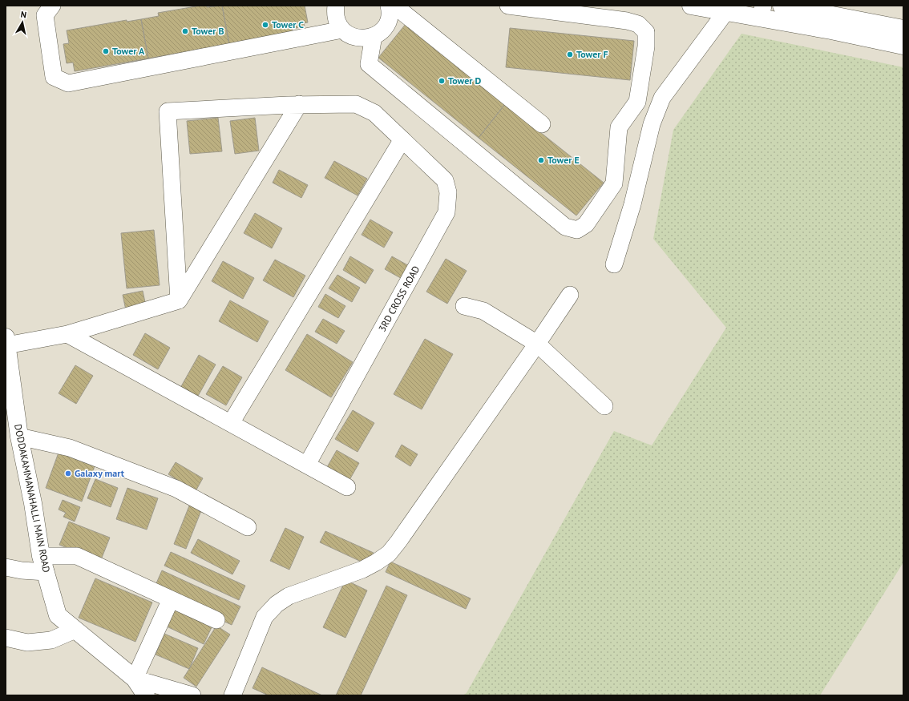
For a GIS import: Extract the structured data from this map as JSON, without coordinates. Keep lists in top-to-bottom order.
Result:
{
  "streets": {
    "street": ["3RD CROSS ROAD", "DODDAKAMMANAHALLI MAIN ROAD"]
  },
  "places": [
    "Tower C",
    "Tower B",
    "Tower A",
    "Tower F",
    "Tower D",
    "Tower E",
    "Galaxy mart"
  ],
  "north": "top"
}
